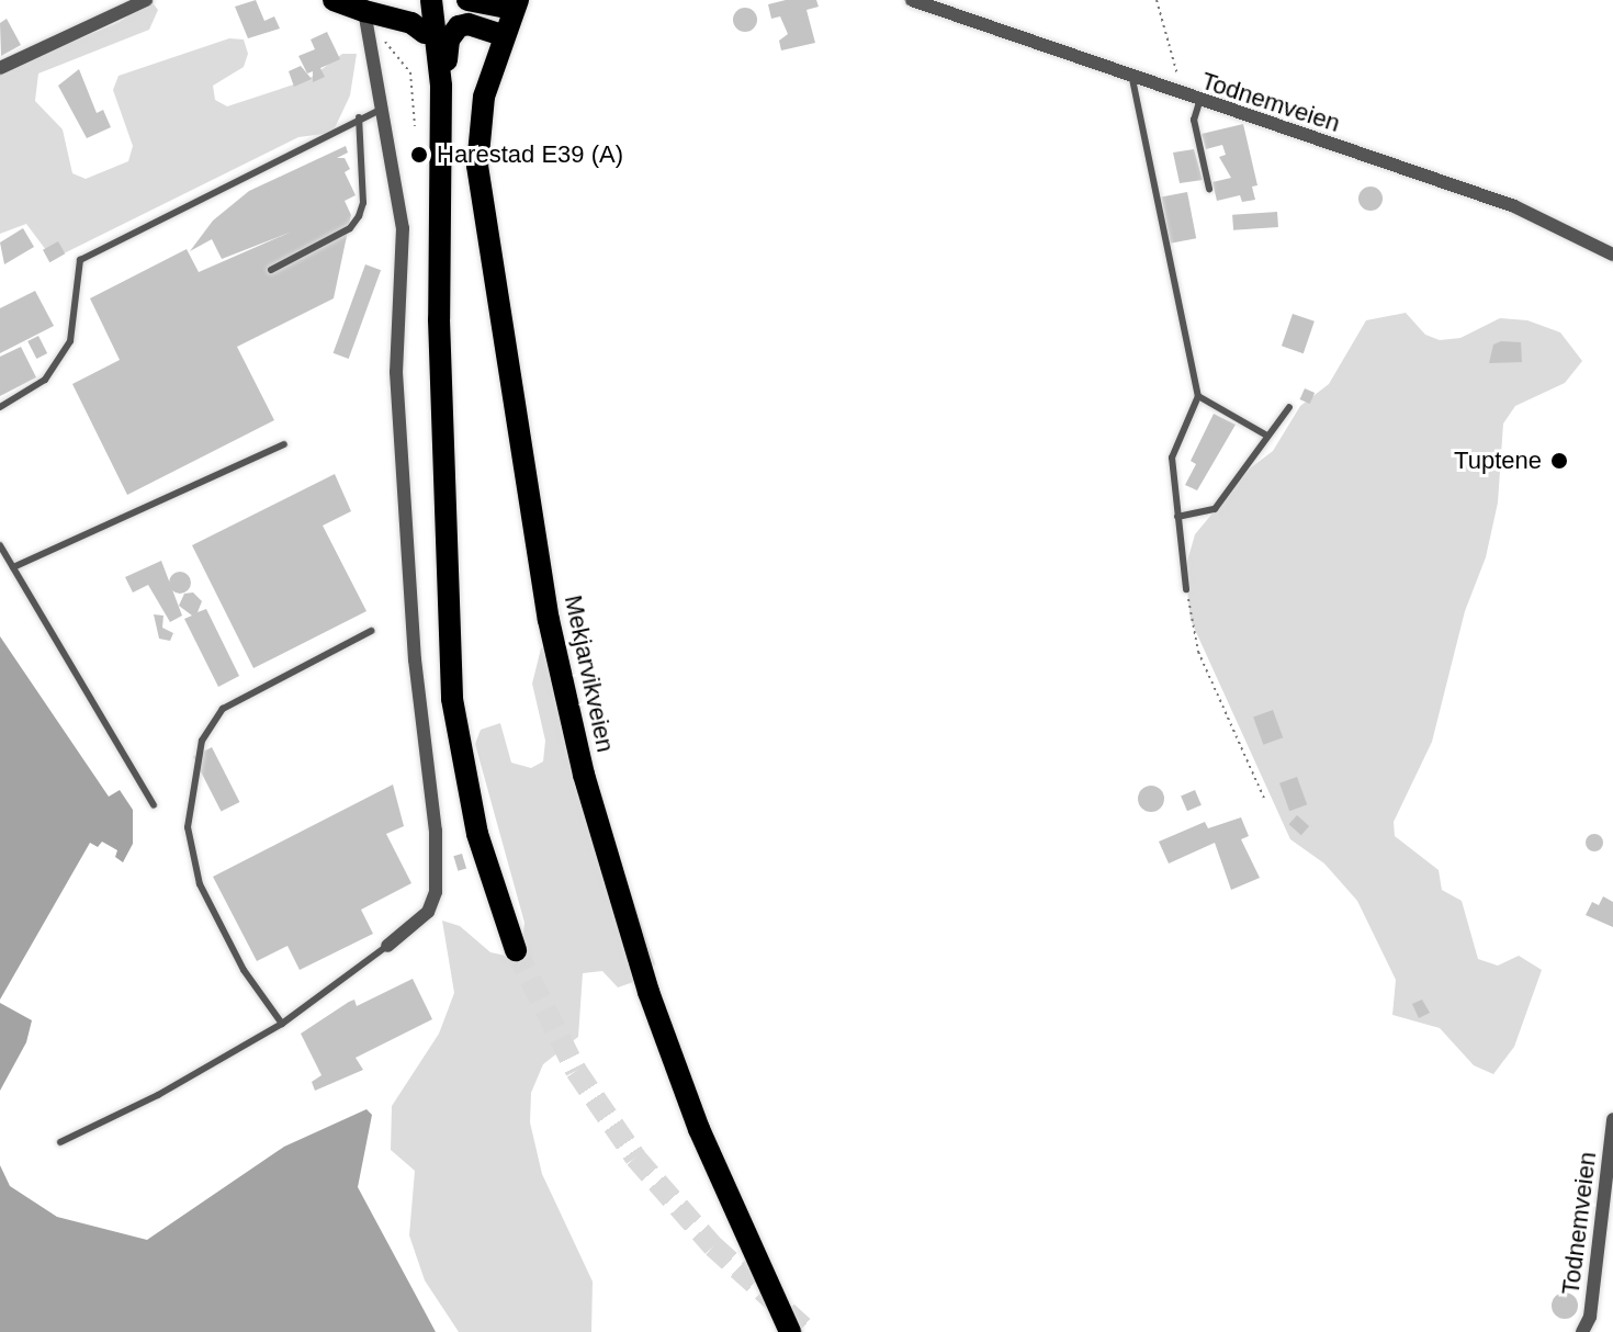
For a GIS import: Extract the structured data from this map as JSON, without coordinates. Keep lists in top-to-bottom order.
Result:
{
  "streets": {
    "main road": ["Mekjarvikveien"],
    "street": ["Todnemveien"]
  },
  "places": ["Harestad E39 (A)", "Tuptene"]
}
